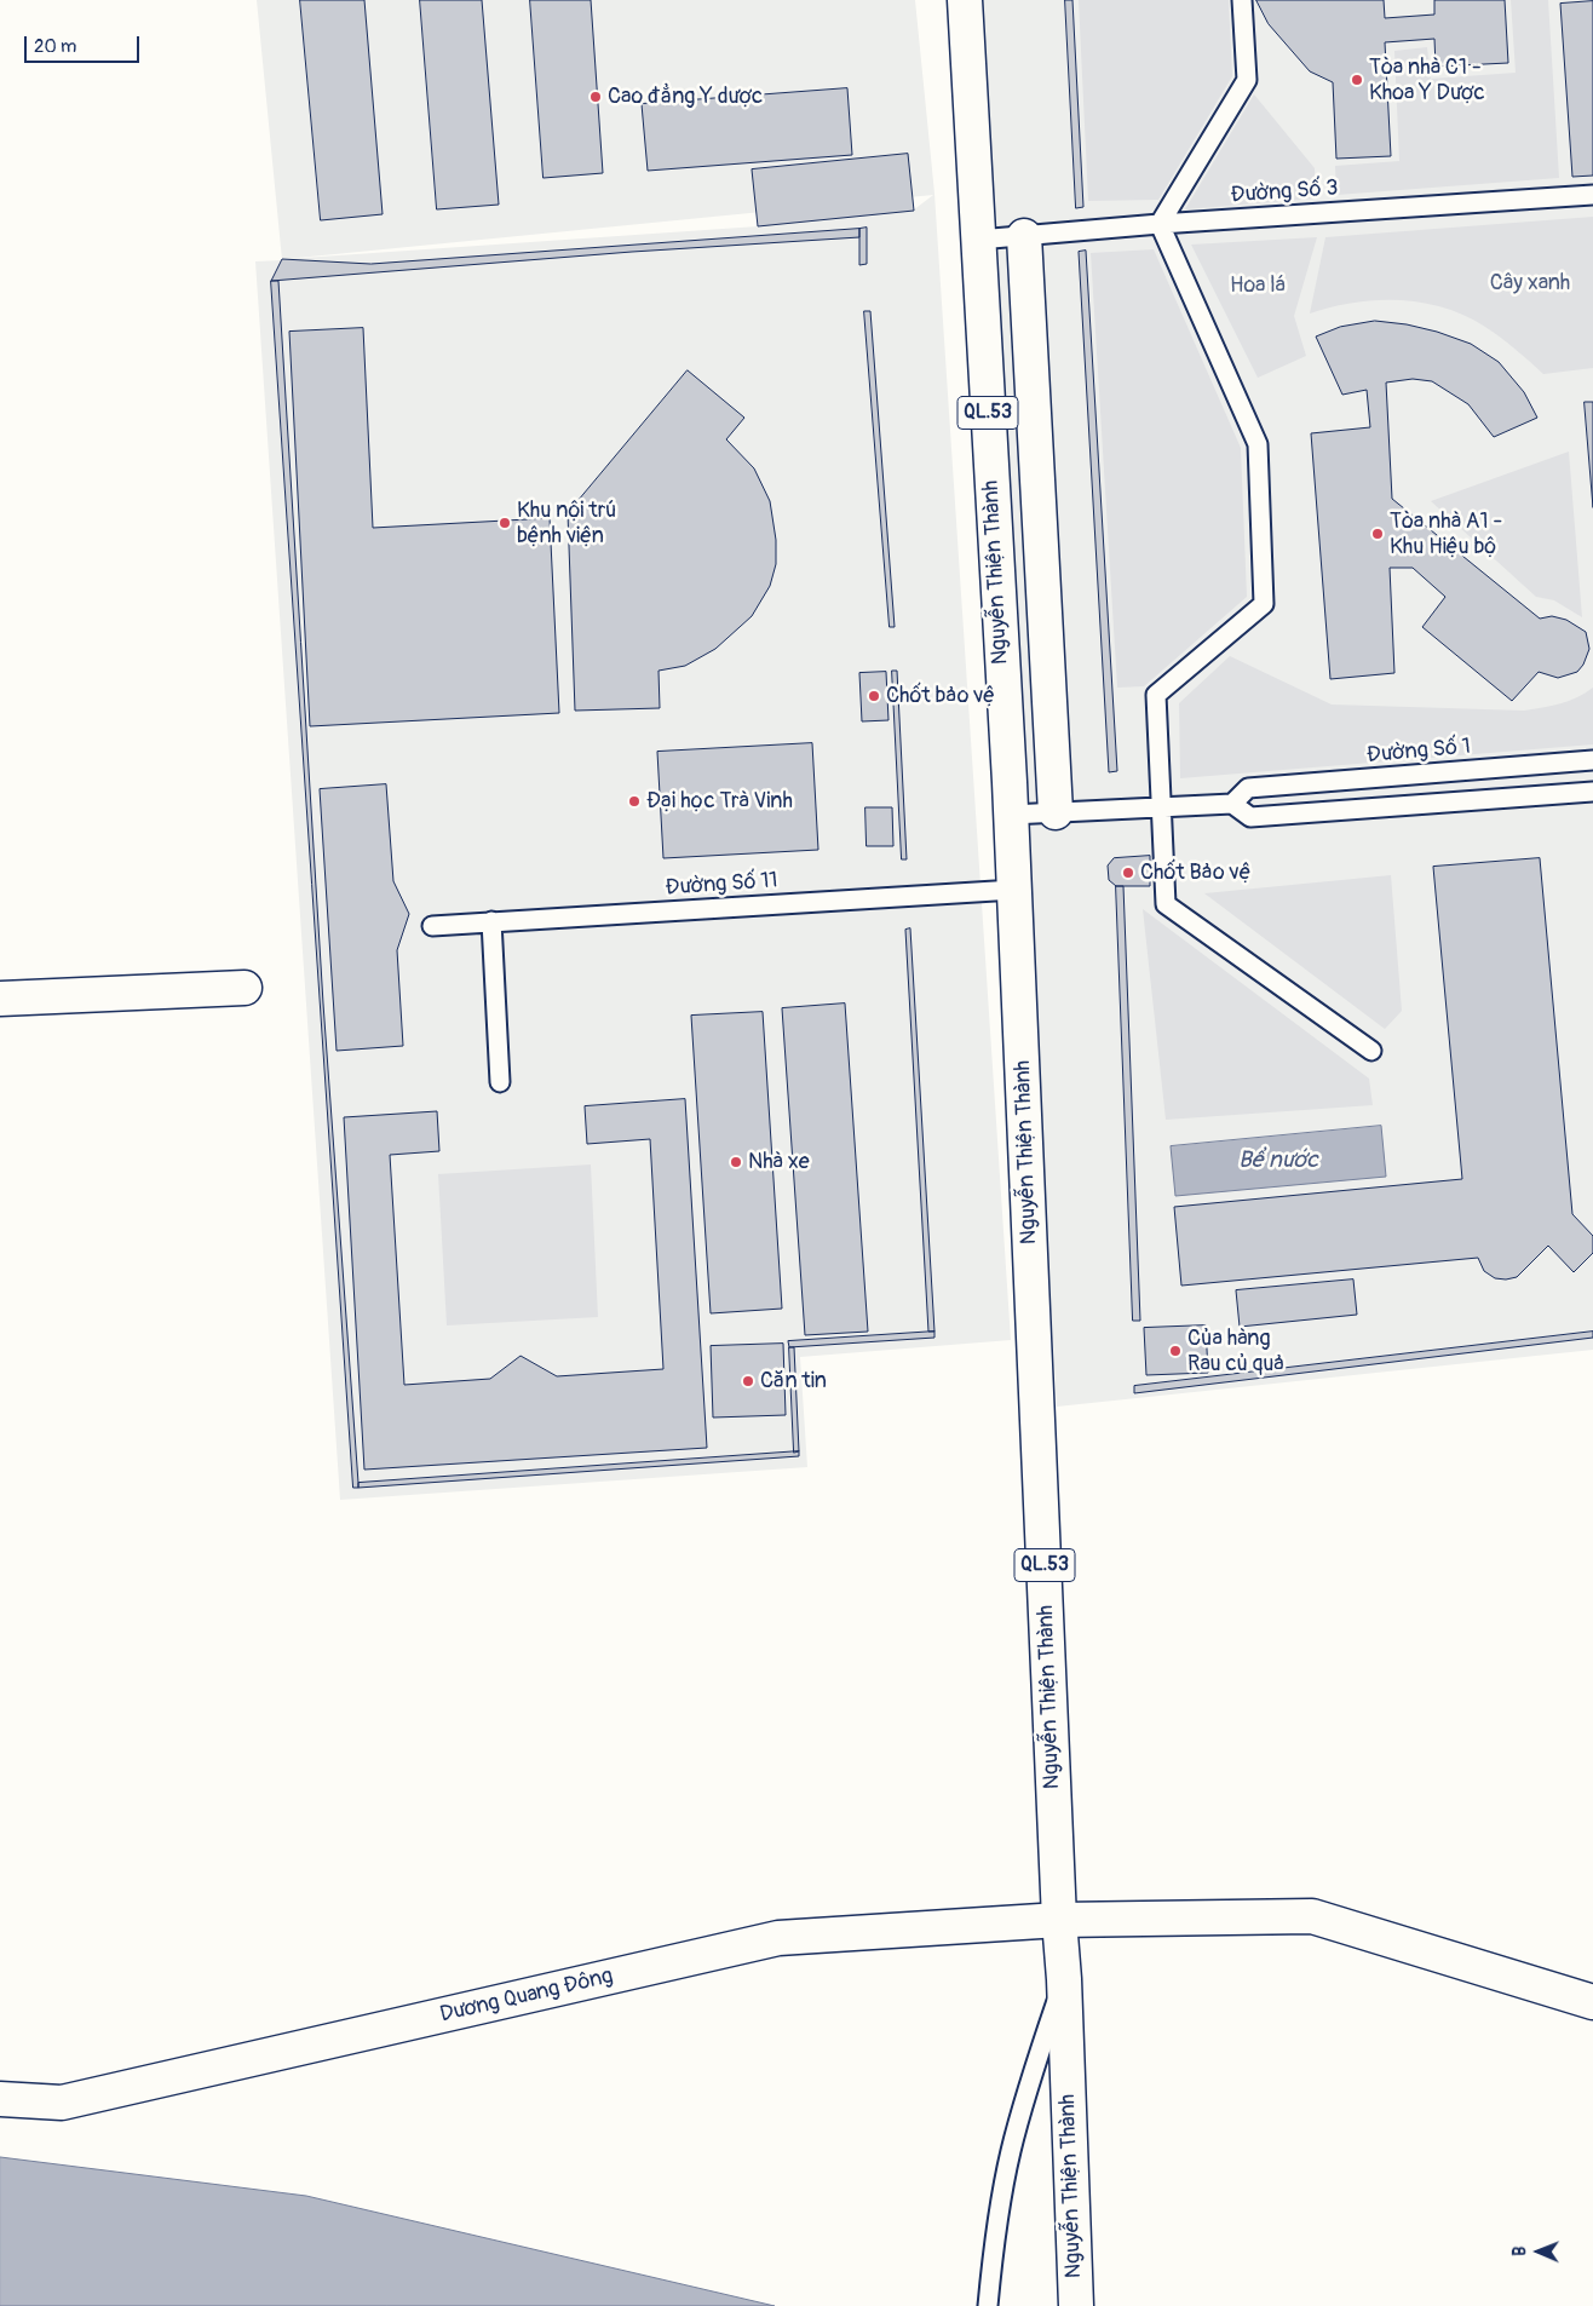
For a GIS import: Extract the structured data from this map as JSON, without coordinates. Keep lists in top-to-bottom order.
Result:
{
  "streets": {
    "main road": ["QL.53", "Nguyễn Thiện Thành", "Dương Quang Đông"],
    "lane": ["Đường Số 3", "Đường Số 1", "Đường Số 11"]
  },
  "crossings": [
    ["Đường Số 3", "Nguyễn Thiện Thành"],
    ["Nguyễn Thiện Thành", "Đường Số 11"],
    ["Nguyễn Thiện Thành", "Dương Quang Đông"]
  ],
  "water": ["Bể nước"],
  "parks": ["Cây xanh", "Hoa lá"],
  "places": [
    "Tòa nhà C1 - Khoa Y Dược",
    "Cao đẳng Y dược",
    "Khu nội trú bệnh viện",
    "Tòa nhà A1 - Khu Hiệu bộ",
    "Chốt bảo vệ",
    "Đại học Trà Vinh",
    "Chốt Bảo vệ",
    "Nhà xe",
    "Của hàng Rau củ quả",
    "Căn tin"
  ],
  "scale_bar": "20 m",
  "north": "left"
}
